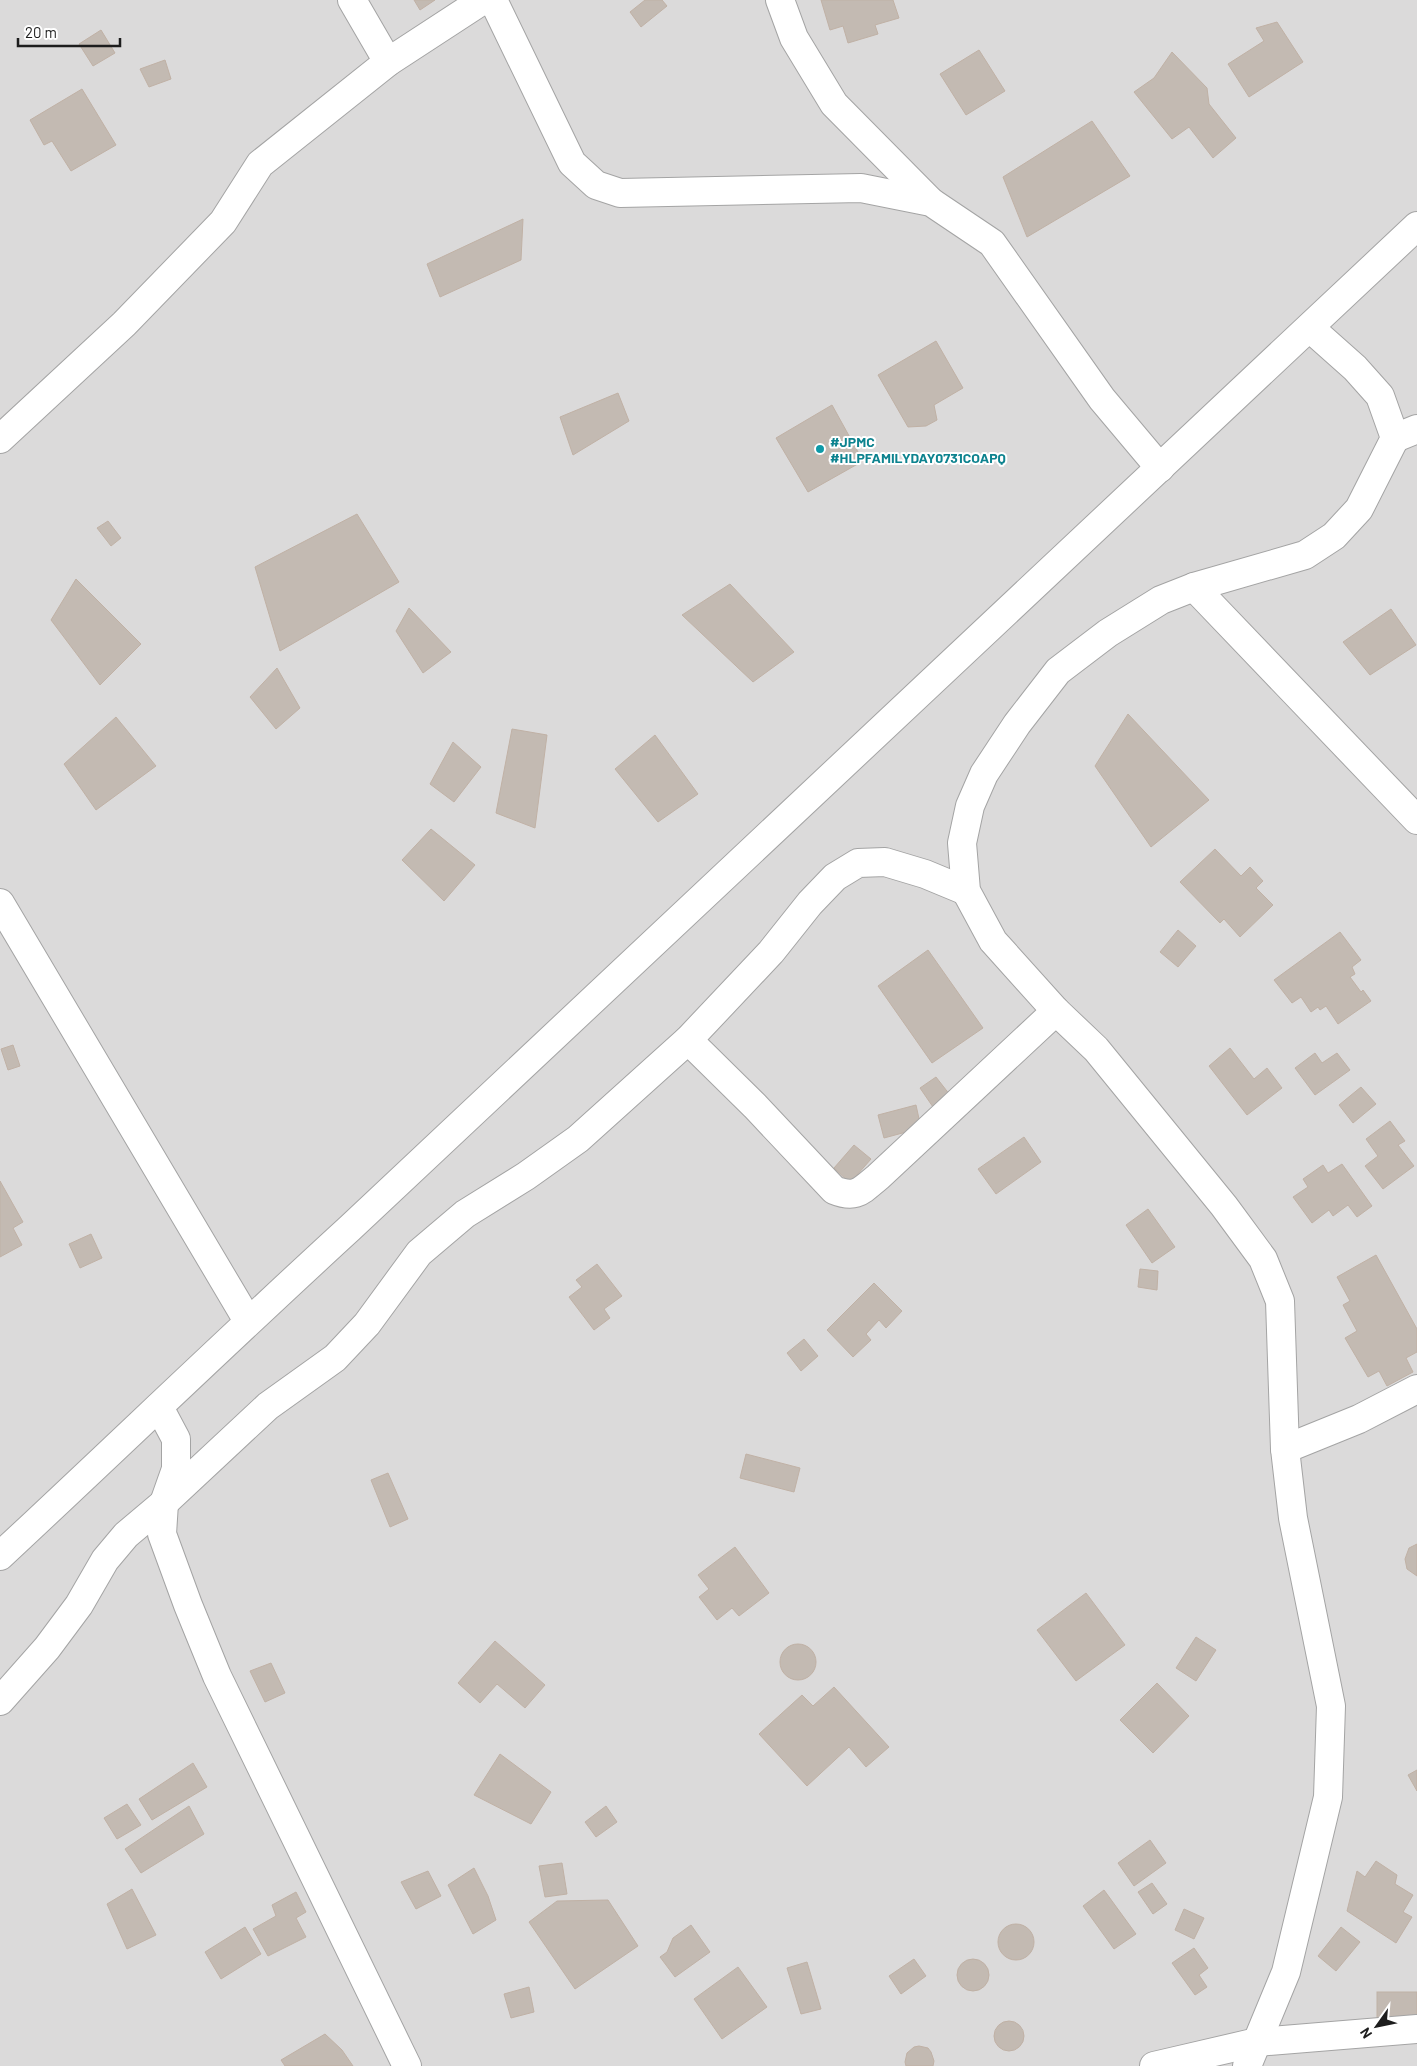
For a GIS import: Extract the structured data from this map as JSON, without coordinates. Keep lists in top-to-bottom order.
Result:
{
  "places": ["#JPMC #HLPFAMILYDAY0731COAPQ"],
  "scale_bar": "20 m",
  "north": "bottom left"
}
